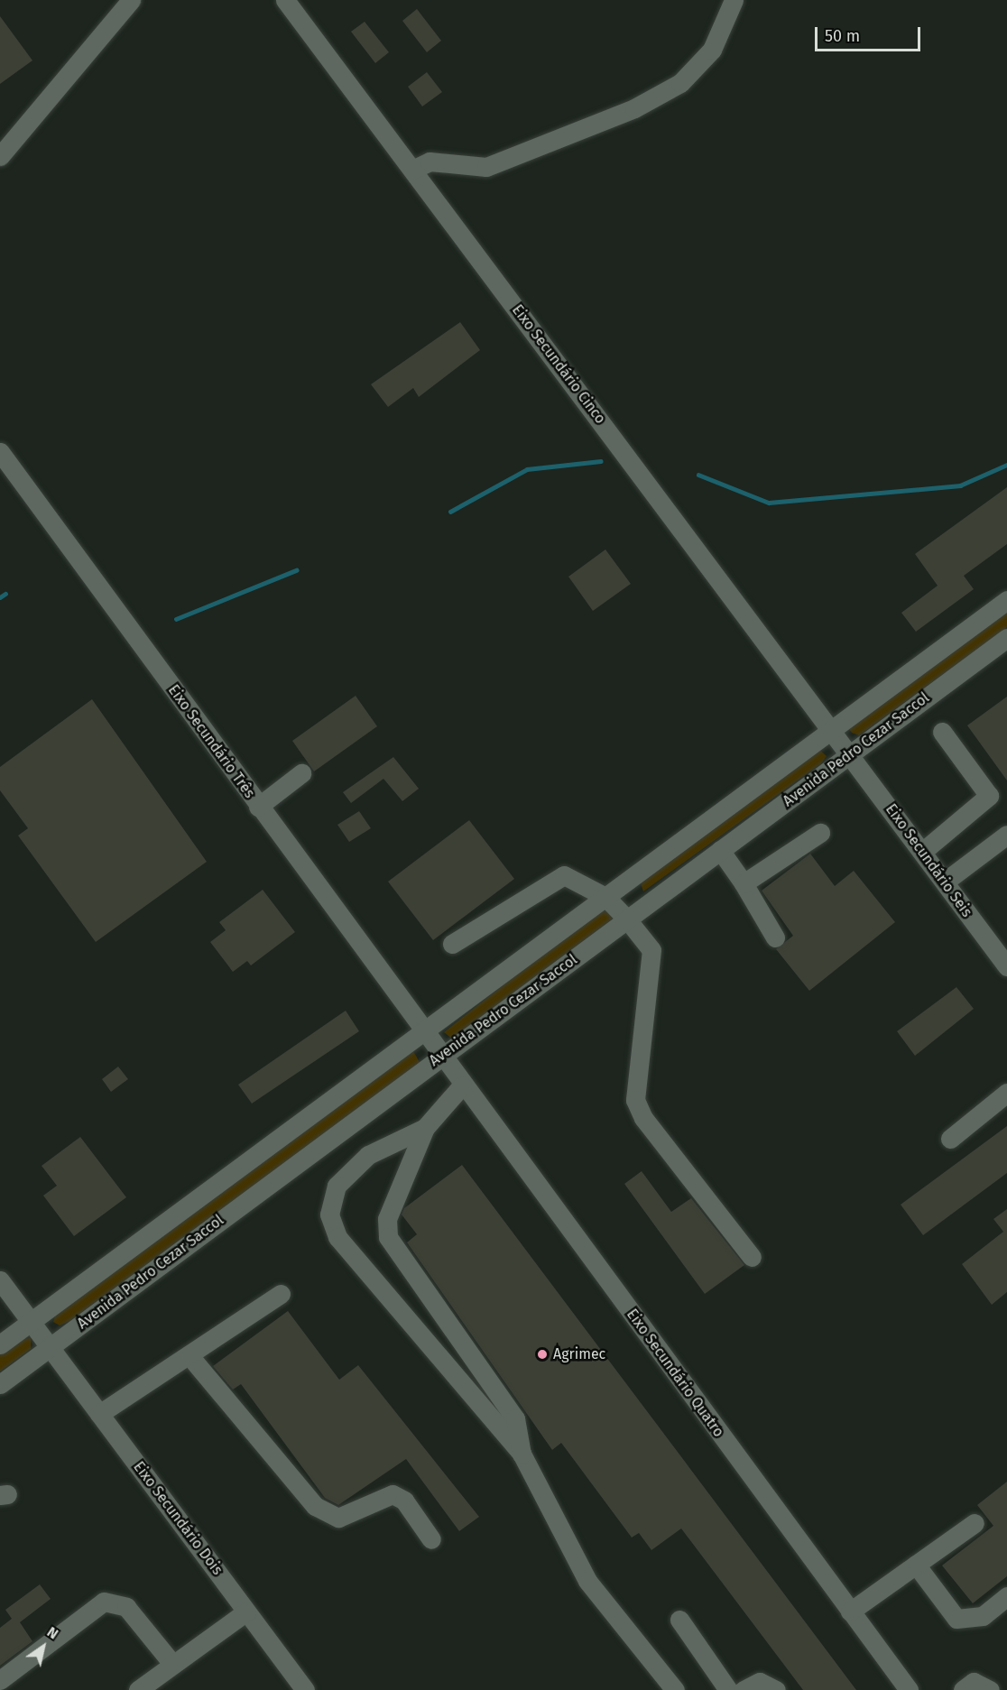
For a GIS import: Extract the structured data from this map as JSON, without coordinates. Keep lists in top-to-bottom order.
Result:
{
  "streets": {
    "street": [
      "Eixo Secundário Cinco",
      "Eixo Secundário Três",
      "Avenida Pedro Cezar Saccol",
      "Eixo Secundário Seis",
      "Eixo Secundário Quatro",
      "Eixo Secundário Dois"
    ]
  },
  "crossings": [
    ["Eixo Secundário Cinco", "Avenida Pedro Cezar Saccol"],
    ["Eixo Secundário Cinco", "Eixo Secundário Seis"],
    ["Eixo Secundário Três", "Avenida Pedro Cezar Saccol"],
    ["Eixo Secundário Três", "Eixo Secundário Quatro"],
    ["Avenida Pedro Cezar Saccol", "Eixo Secundário Seis"],
    ["Avenida Pedro Cezar Saccol", "Eixo Secundário Quatro"],
    ["Avenida Pedro Cezar Saccol", "Eixo Secundário Dois"]
  ],
  "places": ["Agrimec"],
  "scale_bar": "50 m",
  "north": "top right"
}
